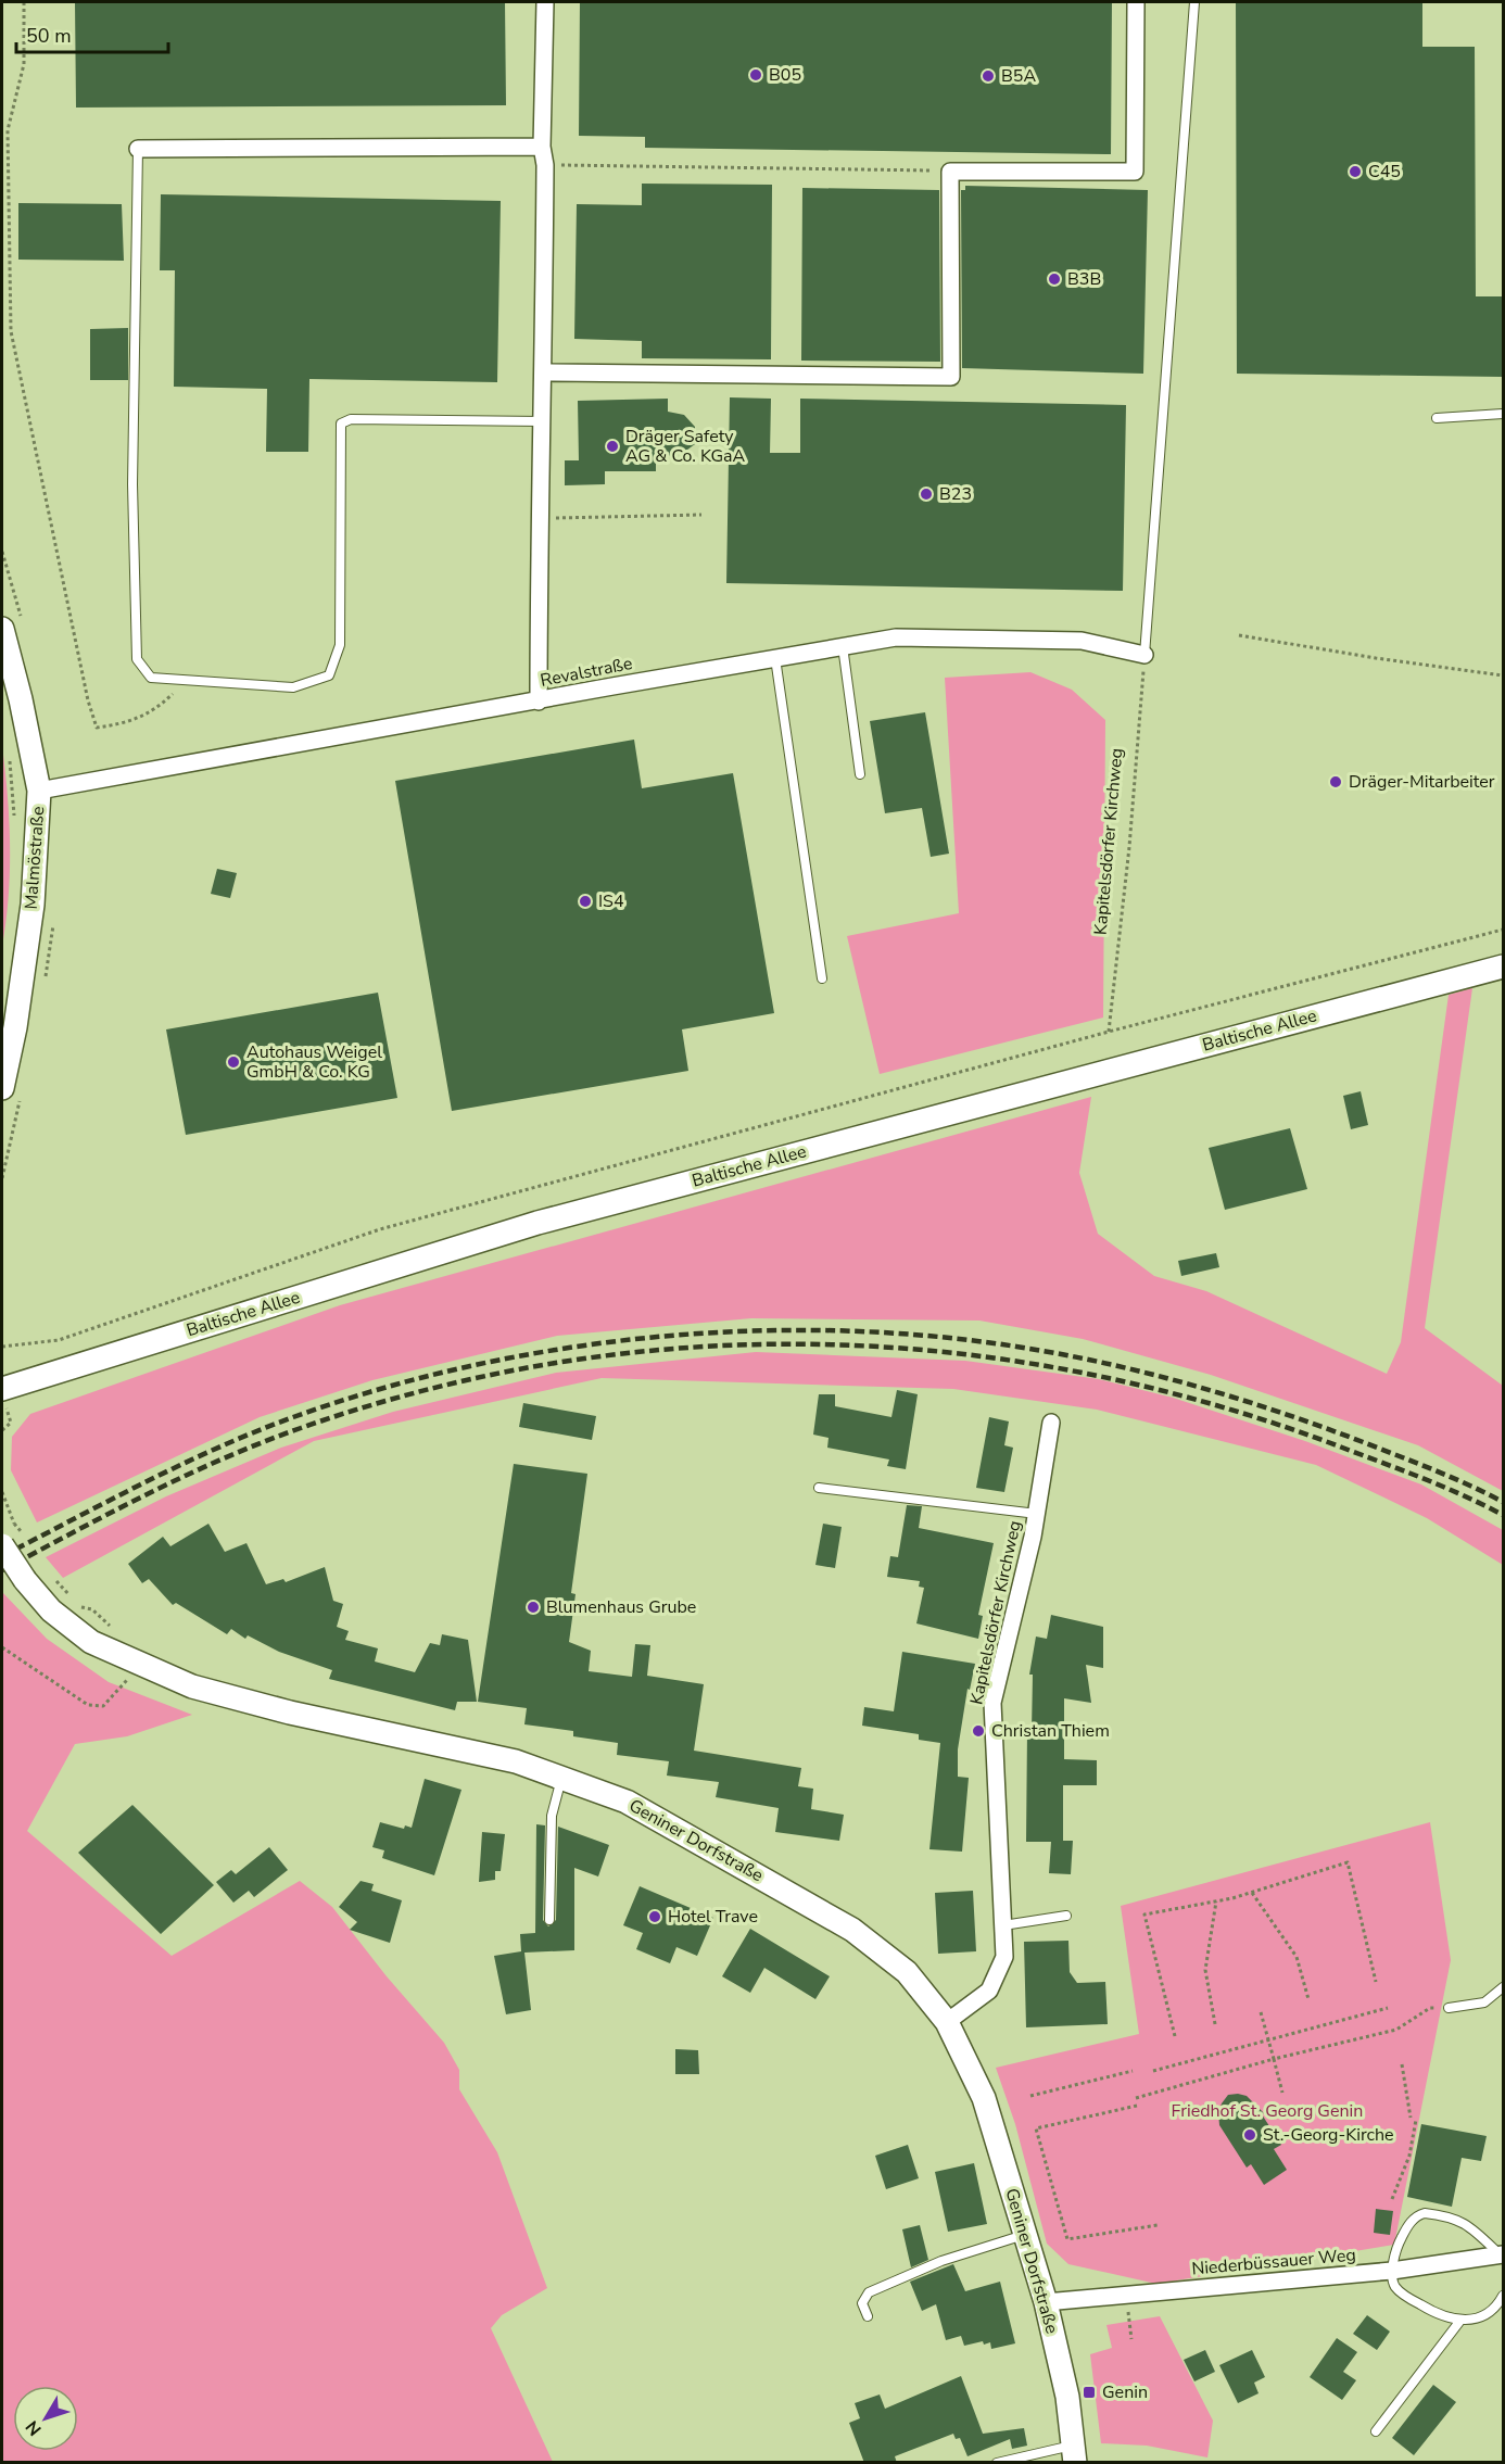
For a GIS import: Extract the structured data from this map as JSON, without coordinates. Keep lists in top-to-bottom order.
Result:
{
  "streets": {
    "main road": ["Malmöstraße", "Baltische Allee", "Geniner Dorfstraße"],
    "street": ["Revalstraße", "Kapitelsdörfer Kirchweg", "Niederbüssauer Weg"]
  },
  "crossings": [
    ["Revalstraße", "Kapitelsdörfer Kirchweg"],
    ["Revalstraße", "Malmöstraße"],
    ["Kapitelsdörfer Kirchweg", "Geniner Dorfstraße"],
    ["Geniner Dorfstraße", "Niederbüssauer Weg"]
  ],
  "parks": ["Friedhof St. Georg Genin"],
  "places": {
    "other": [
      "B05",
      "B5A",
      "C45",
      "B3B",
      "Dräger Safety AG & Co. KGaA",
      "B23",
      "Dräger-Mitarbeiter",
      "IS4",
      "Autohaus Weigel GmbH & Co. KG",
      "Blumenhaus Grube",
      "Christan Thiem",
      "Hotel Trave",
      "St.-Georg-Kirche"
    ],
    "transit": ["Genin"]
  },
  "scale_bar": "50 m",
  "north": "bottom left"
}
